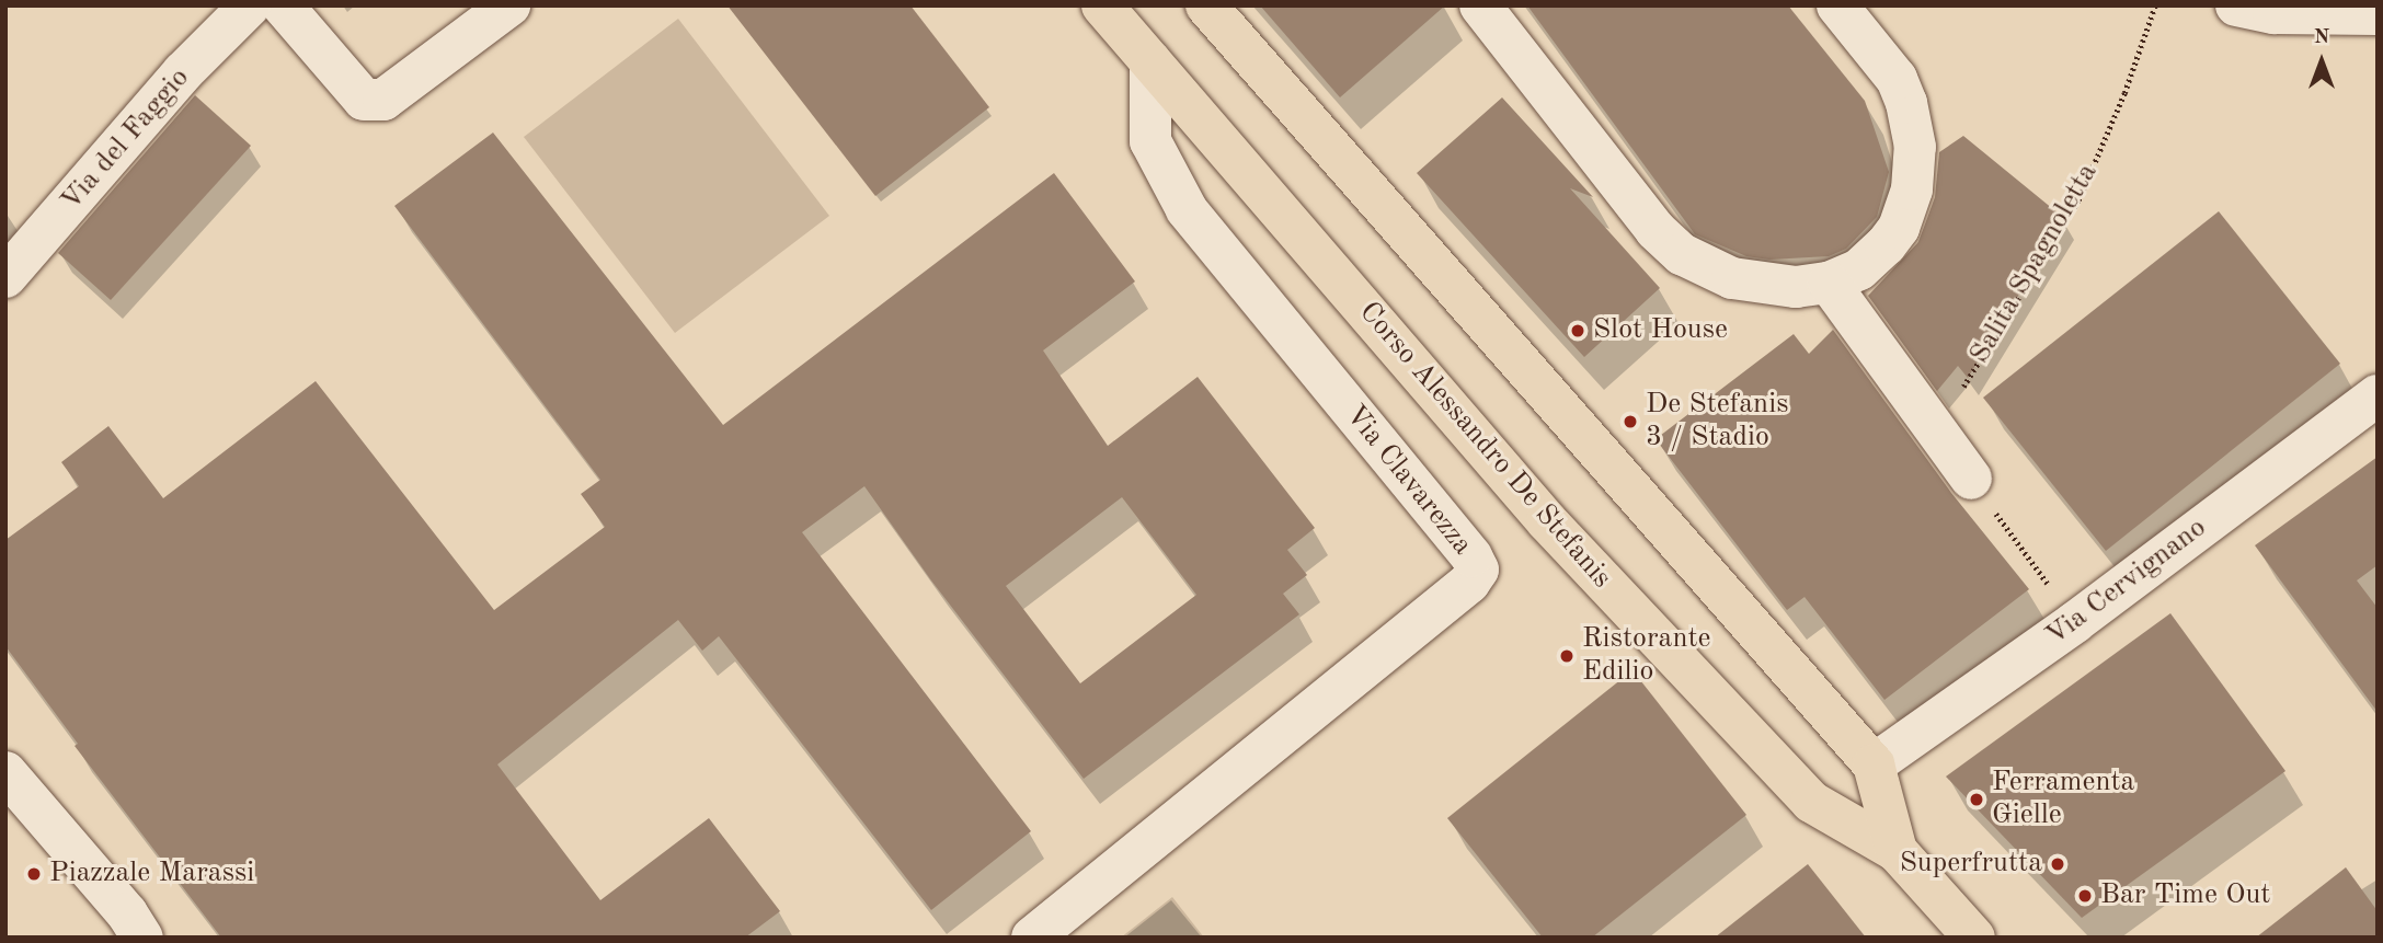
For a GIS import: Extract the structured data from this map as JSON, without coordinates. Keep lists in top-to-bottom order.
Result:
{
  "streets": {
    "main road": ["Corso Alessandro De Stefanis"],
    "street": ["Via del Faggio", "Via Clavarezza", "Via Cervignano"],
    "path": ["Salita Spagnoletta"]
  },
  "crossings": [
    ["Corso Alessandro De Stefanis", "Via Clavarezza"],
    ["Corso Alessandro De Stefanis", "Via Cervignano"]
  ],
  "places": [
    "Slot House",
    "De Stefanis 3 / Stadio",
    "Ristorante Edilio",
    "Ferramenta Gielle",
    "Superfrutta",
    "Piazzale Marassi",
    "Bar Time Out"
  ],
  "north": "top"
}
